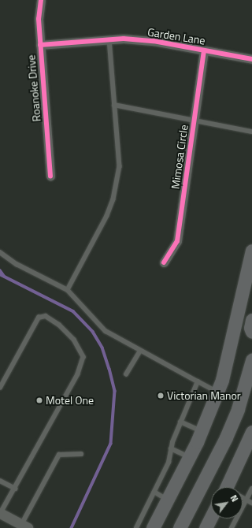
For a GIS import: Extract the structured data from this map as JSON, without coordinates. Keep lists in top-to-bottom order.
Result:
{
  "streets": {
    "street": ["Garden Lane", "Roanoke Drive", "Mimosa Circle"]
  },
  "crossings": [
    ["Garden Lane", "Roanoke Drive"],
    ["Garden Lane", "Mimosa Circle"]
  ],
  "places": ["Victorian Manor", "Motel One"],
  "north": "top right"
}
